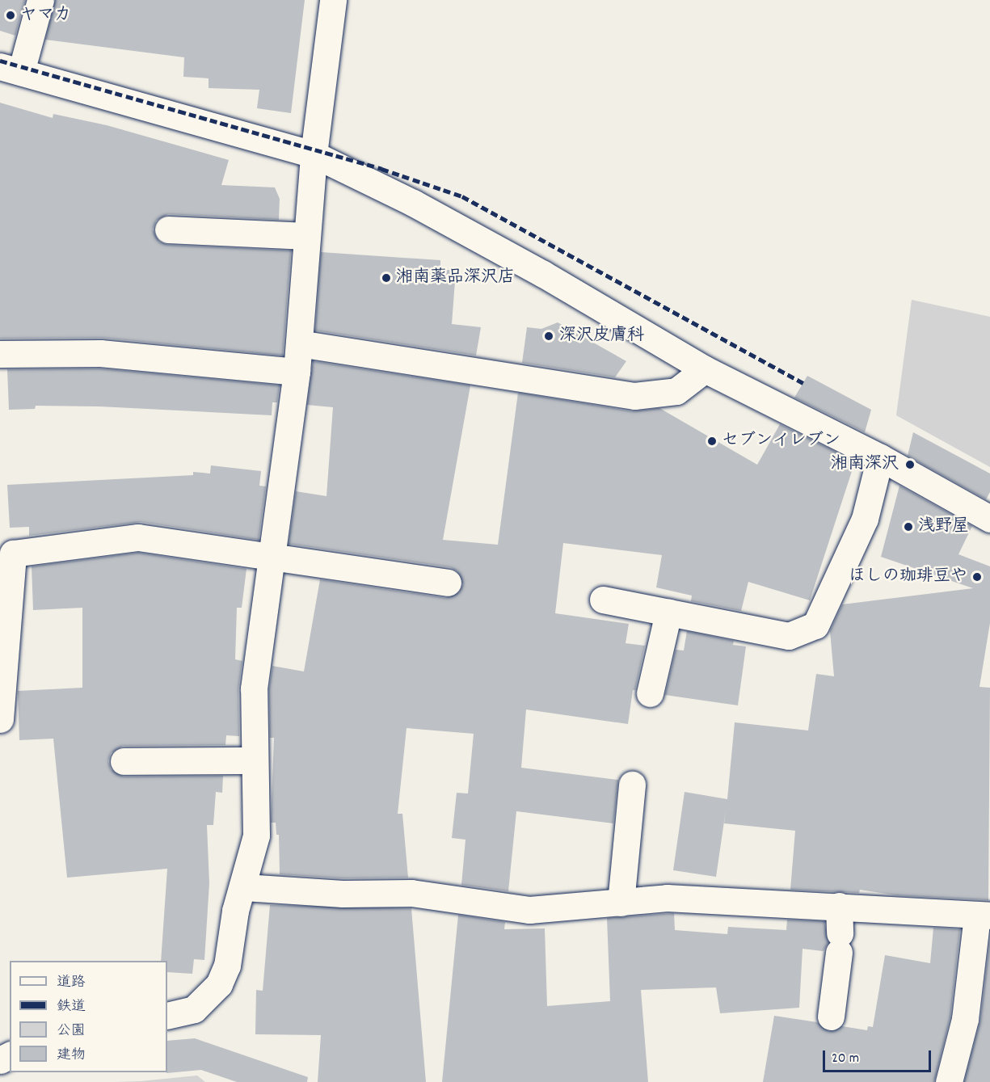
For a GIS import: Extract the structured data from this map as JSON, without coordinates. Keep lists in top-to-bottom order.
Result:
{
  "places": [
    "ヤマカ",
    "湘南薬品深沢店",
    "深沢皮膚科",
    "セブンイレブン",
    "湘南深沢",
    "浅野屋",
    "ほしの珈琲豆や"
  ],
  "legend": [
    "道路",
    "鉄道",
    "公園",
    "建物"
  ],
  "scale_bar": "20 m"
}
